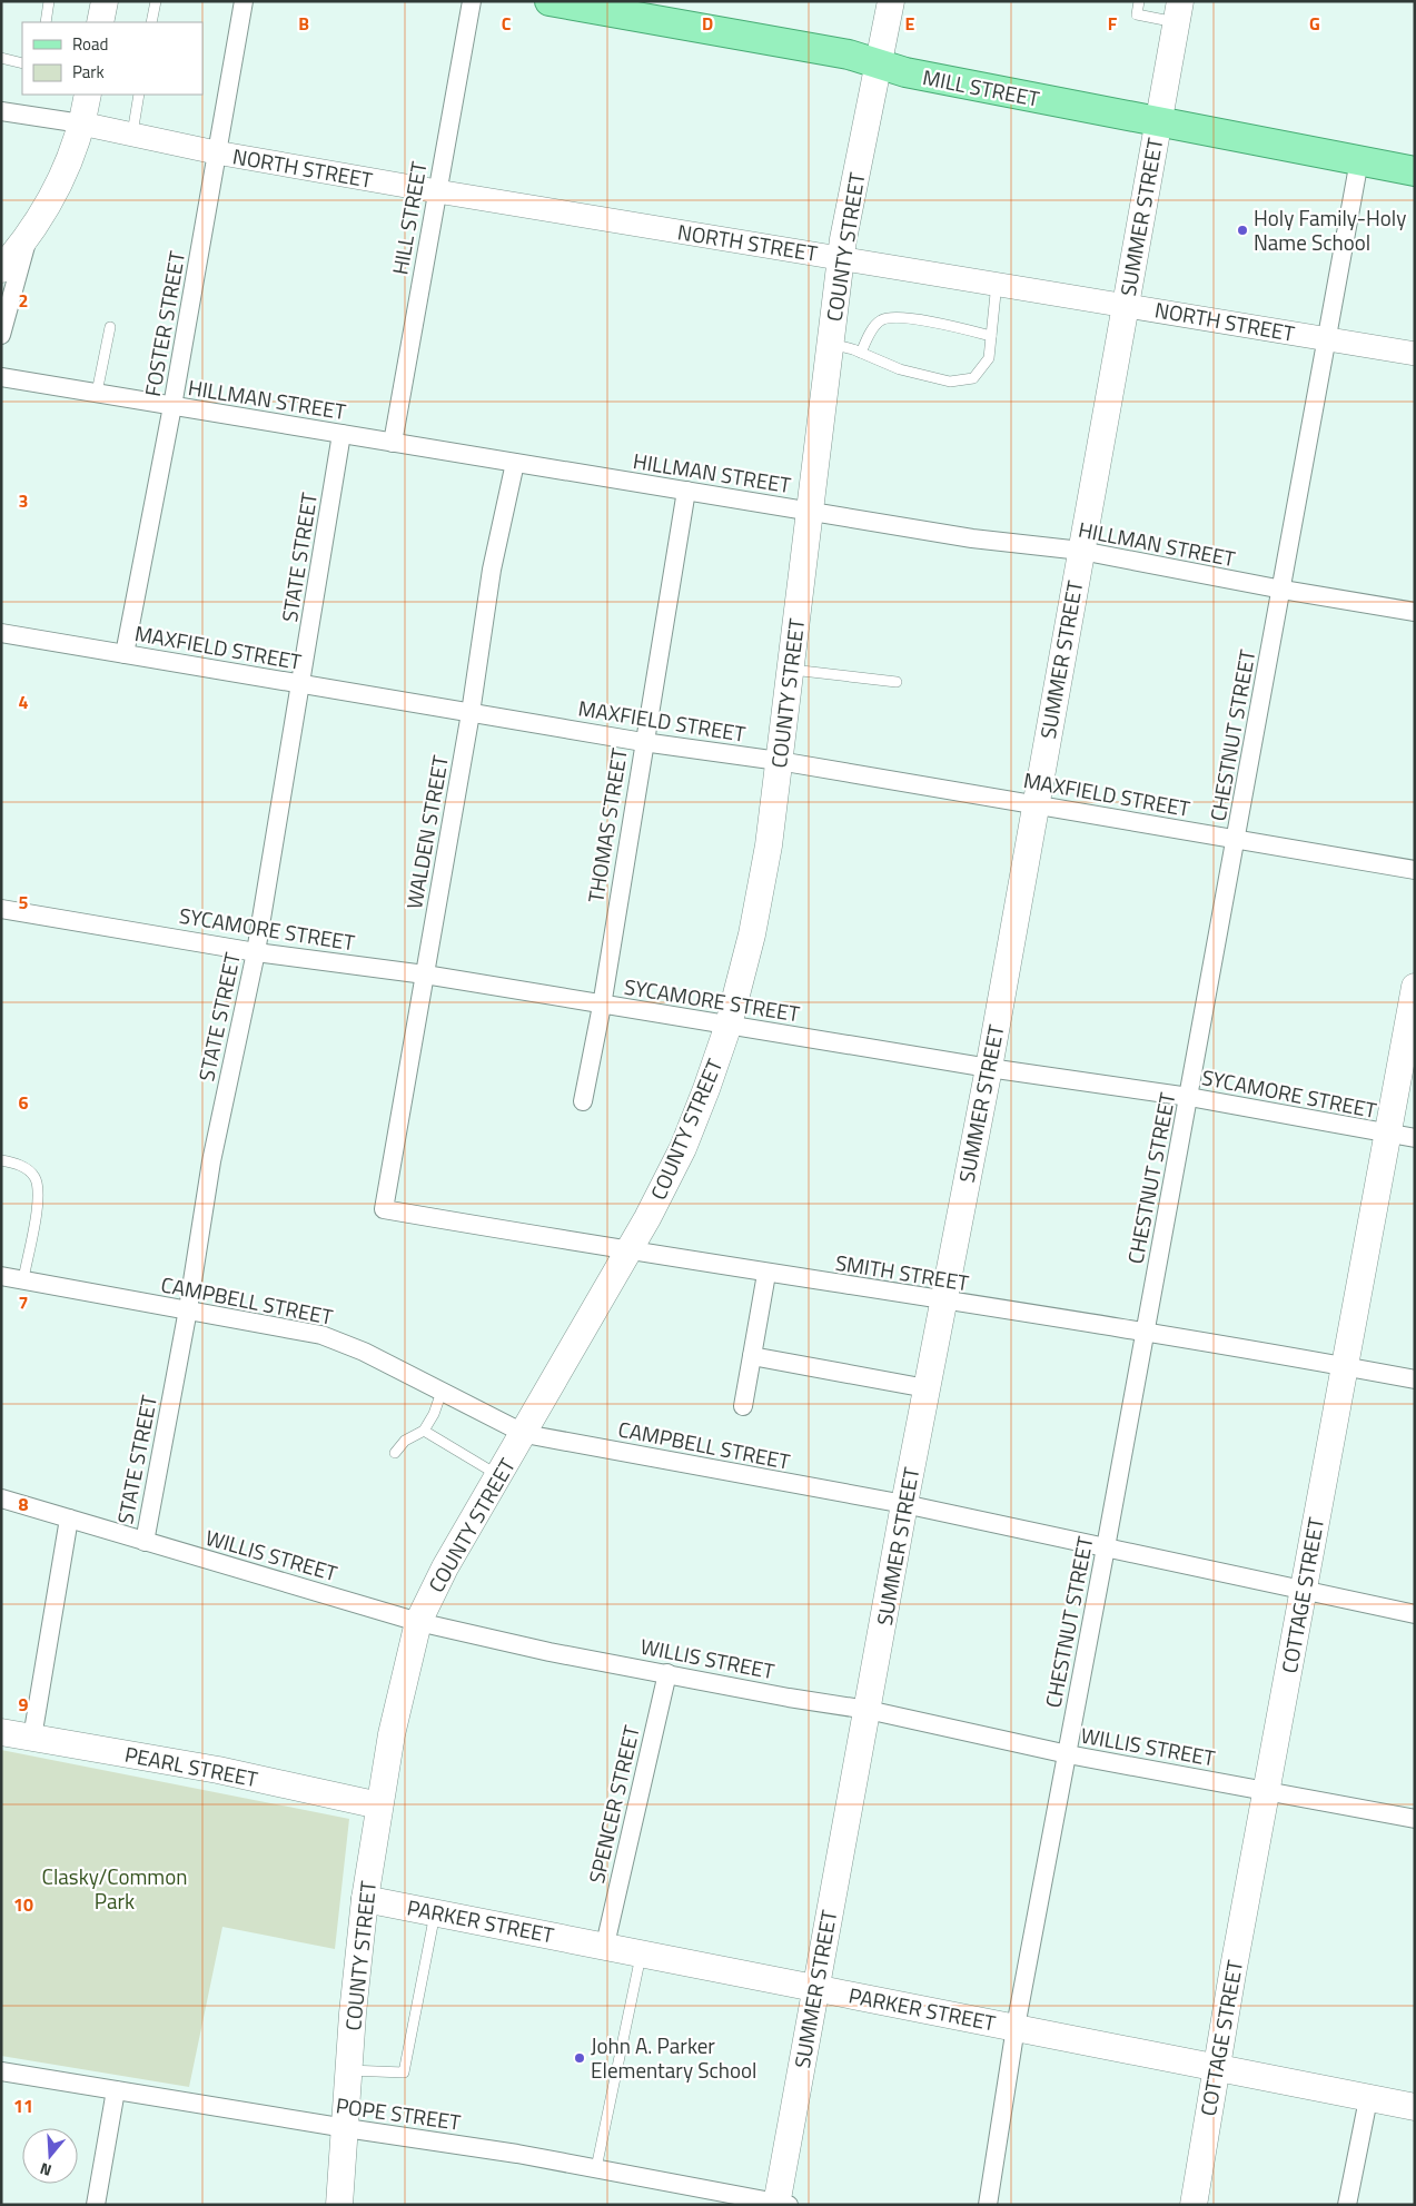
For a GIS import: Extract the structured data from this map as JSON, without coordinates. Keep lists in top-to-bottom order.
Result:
{
  "streets": {
    "main road": [
      "MILL STREET",
      "SUMMER STREET",
      "COUNTY STREET",
      "COTTAGE STREET",
      "PEARL STREET",
      "PARKER STREET"
    ],
    "street": [
      "NORTH STREET",
      "HILL STREET",
      "FOSTER STREET",
      "HILLMAN STREET",
      "STATE STREET",
      "MAXFIELD STREET",
      "CHESTNUT STREET",
      "THOMAS STREET",
      "WALDEN STREET",
      "SYCAMORE STREET",
      "SMITH STREET",
      "CAMPBELL STREET",
      "WILLIS STREET",
      "SPENCER STREET",
      "POPE STREET"
    ]
  },
  "crossings": [
    ["MILL STREET", "SUMMER STREET"],
    ["MILL STREET", "COUNTY STREET"],
    ["MILL STREET", "CHESTNUT STREET"],
    ["NORTH STREET", "SUMMER STREET"],
    ["NORTH STREET", "HILL STREET"],
    ["NORTH STREET", "COUNTY STREET"],
    ["NORTH STREET", "FOSTER STREET"],
    ["NORTH STREET", "CHESTNUT STREET"],
    ["SUMMER STREET", "HILLMAN STREET"],
    ["SUMMER STREET", "MAXFIELD STREET"],
    ["SUMMER STREET", "SYCAMORE STREET"],
    ["SUMMER STREET", "SMITH STREET"],
    ["SUMMER STREET", "CAMPBELL STREET"],
    ["SUMMER STREET", "WILLIS STREET"],
    ["SUMMER STREET", "PARKER STREET"],
    ["SUMMER STREET", "POPE STREET"],
    ["HILL STREET", "HILLMAN STREET"],
    ["COUNTY STREET", "HILLMAN STREET"],
    ["COUNTY STREET", "MAXFIELD STREET"],
    ["COUNTY STREET", "SYCAMORE STREET"],
    ["COUNTY STREET", "SMITH STREET"],
    ["COUNTY STREET", "CAMPBELL STREET"],
    ["COUNTY STREET", "WILLIS STREET"],
    ["COUNTY STREET", "PEARL STREET"],
    ["COUNTY STREET", "PARKER STREET"],
    ["COUNTY STREET", "POPE STREET"],
    ["FOSTER STREET", "HILLMAN STREET"],
    ["FOSTER STREET", "MAXFIELD STREET"],
    ["HILLMAN STREET", "STATE STREET"],
    ["HILLMAN STREET", "CHESTNUT STREET"],
    ["HILLMAN STREET", "THOMAS STREET"],
    ["HILLMAN STREET", "WALDEN STREET"],
    ["STATE STREET", "MAXFIELD STREET"],
    ["STATE STREET", "SYCAMORE STREET"],
    ["STATE STREET", "CAMPBELL STREET"],
    ["STATE STREET", "WILLIS STREET"],
    ["MAXFIELD STREET", "CHESTNUT STREET"],
    ["MAXFIELD STREET", "THOMAS STREET"],
    ["MAXFIELD STREET", "WALDEN STREET"],
    ["CHESTNUT STREET", "SYCAMORE STREET"],
    ["CHESTNUT STREET", "SMITH STREET"],
    ["CHESTNUT STREET", "CAMPBELL STREET"],
    ["CHESTNUT STREET", "WILLIS STREET"],
    ["CHESTNUT STREET", "PARKER STREET"],
    ["THOMAS STREET", "SYCAMORE STREET"],
    ["WALDEN STREET", "SYCAMORE STREET"],
    ["WALDEN STREET", "SMITH STREET"],
    ["SYCAMORE STREET", "COTTAGE STREET"],
    ["SMITH STREET", "COTTAGE STREET"],
    ["CAMPBELL STREET", "COTTAGE STREET"],
    ["WILLIS STREET", "COTTAGE STREET"],
    ["WILLIS STREET", "SPENCER STREET"],
    ["COTTAGE STREET", "PARKER STREET"],
    ["SPENCER STREET", "PARKER STREET"]
  ],
  "parks": ["Clasky/Common Park"],
  "places": ["Holy Family-Holy Name School", "John A. Parker Elementary School"],
  "legend": ["Road", "Park"],
  "north": "bottom",
  "grid": {
    "columns": [
      "B",
      "C",
      "D",
      "E",
      "F",
      "G"
    ],
    "rows": [
      "2",
      "3",
      "4",
      "5",
      "6",
      "7",
      "8",
      "9",
      "10",
      "11"
    ]
  }
}
